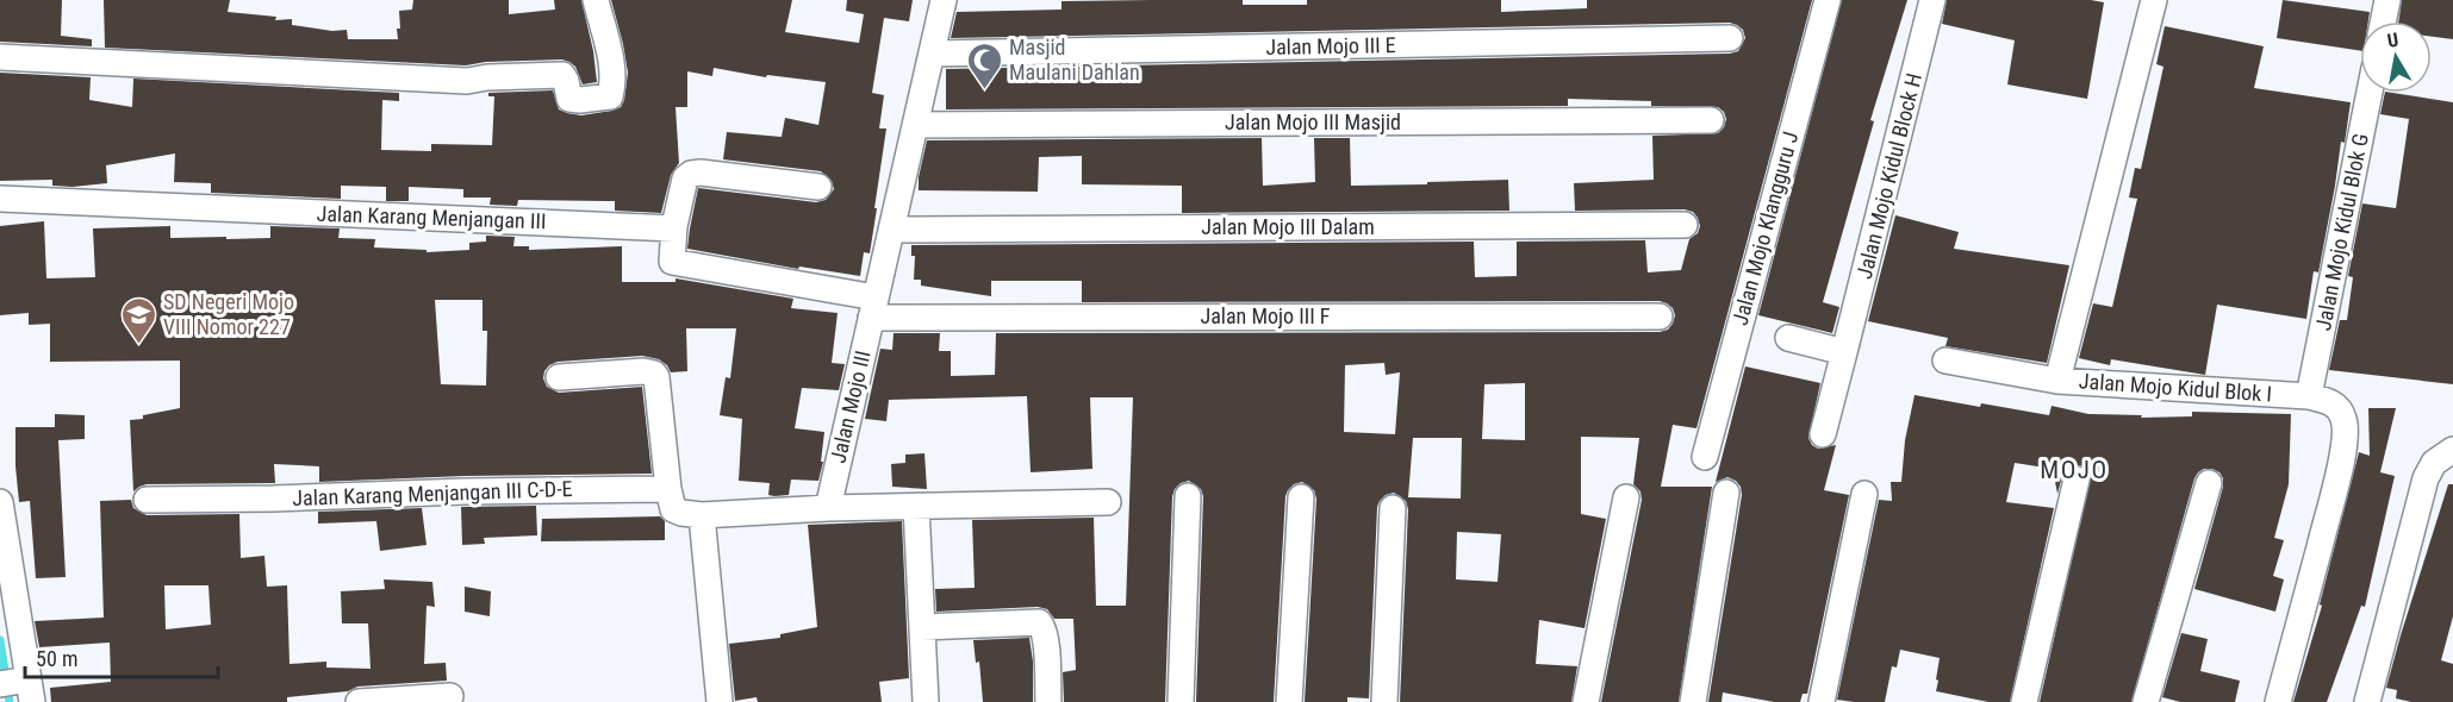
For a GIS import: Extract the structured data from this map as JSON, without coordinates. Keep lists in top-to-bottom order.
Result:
{
  "streets": {
    "street": [
      "Jalan Mojo III E",
      "Jalan Mojo III Masjid",
      "Jalan Mojo Kidul Block H",
      "Jalan Karang Menjangan III",
      "Jalan Mojo III Dalam",
      "Jalan Mojo Klangguru J",
      "Jalan Mojo Kidul Blok G",
      "Jalan Mojo III F",
      "Jalan Mojo Kidul Blok I",
      "Jalan Mojo III",
      "Jalan Karang Menjangan III C-D-E"
    ]
  },
  "crossings": [
    ["Jalan Mojo III E", "Jalan Mojo III"],
    ["Jalan Mojo III Masjid", "Jalan Mojo III"],
    ["Jalan Karang Menjangan III", "Jalan Mojo III F"],
    ["Jalan Mojo III Dalam", "Jalan Mojo III"],
    ["Jalan Mojo Kidul Blok G", "Jalan Mojo Kidul Blok I"],
    ["Jalan Mojo III F", "Jalan Mojo III"]
  ],
  "districts": ["MOJO"],
  "places": {
    "mosque": ["Masjid Maulani Dahlan"],
    "school or university": ["SD Negeri Mojo VIII Nomor 227"]
  },
  "scale_bar": "50 m",
  "north": "top"
}
